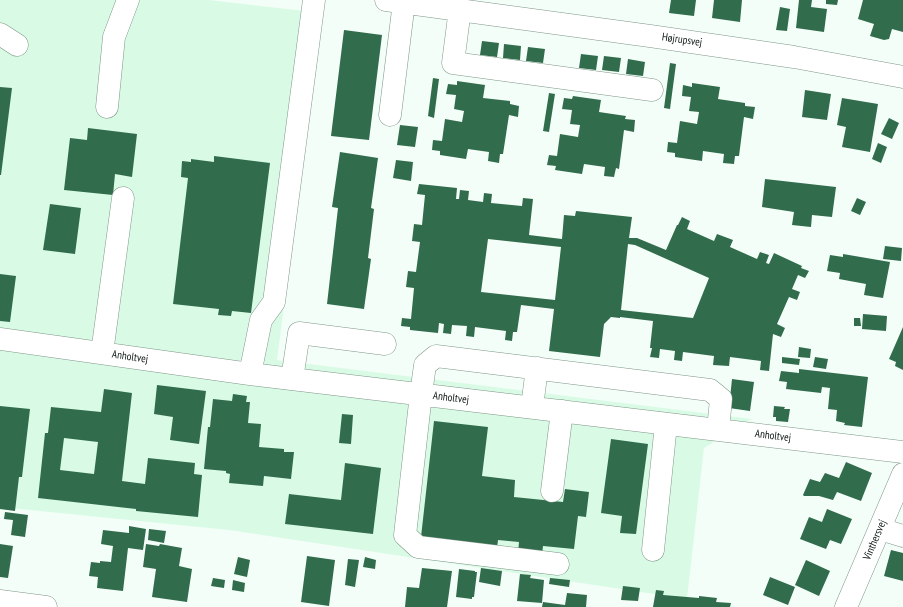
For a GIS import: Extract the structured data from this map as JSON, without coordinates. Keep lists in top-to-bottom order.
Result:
{
  "streets": {
    "street": ["Højrupsvej", "Anholtvej", "Vinthersvej"]
  }
}
